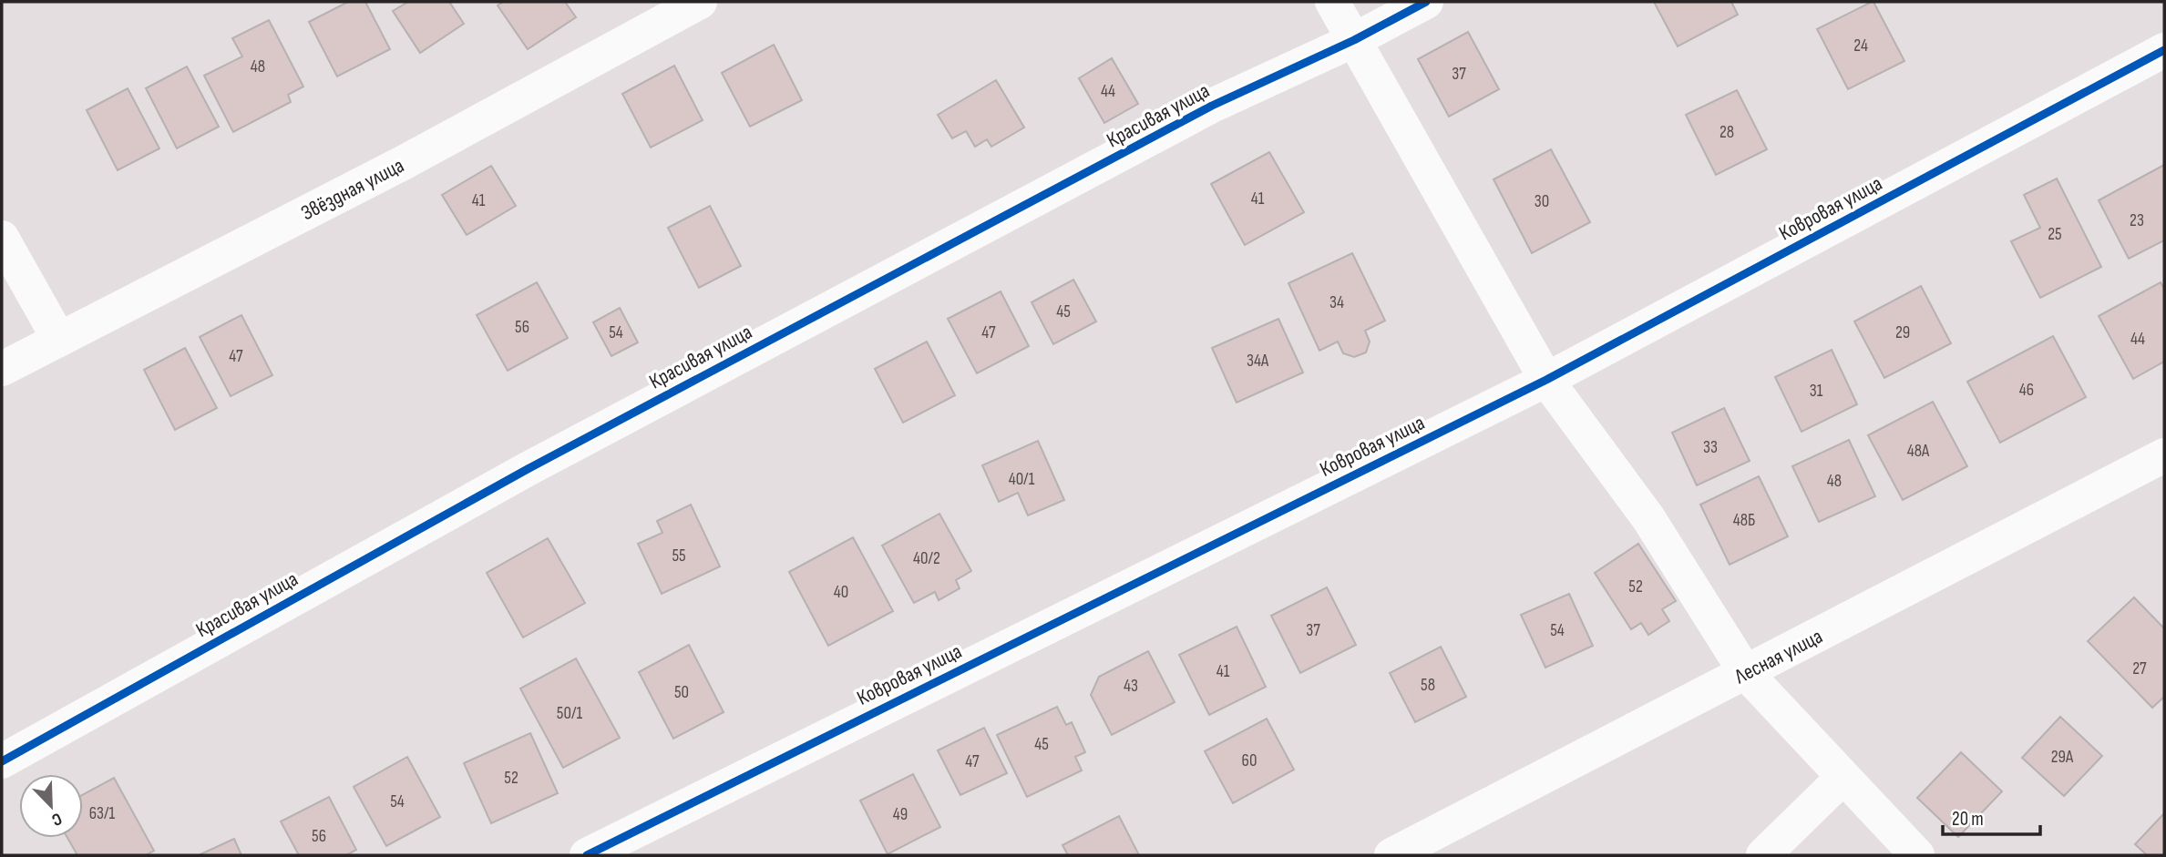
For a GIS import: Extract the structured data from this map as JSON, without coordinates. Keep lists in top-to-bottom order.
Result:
{
  "streets": {
    "street": [
      "Красивая улица",
      "Звёздная улица",
      "Ковровая улица",
      "Лесная улица"
    ]
  },
  "house_numbers": [
    "24",
    "48",
    "37",
    "44",
    "28",
    "41",
    "41",
    "30",
    "23",
    "25",
    "34",
    "45",
    "56",
    "54",
    "47",
    "29",
    "44",
    "47",
    "34А",
    "46",
    "31",
    "33",
    "48А",
    "40/1",
    "48",
    "48Б",
    "55",
    "40/2",
    "52",
    "40",
    "37",
    "54",
    "27",
    "41",
    "58",
    "43",
    "50",
    "50/1",
    "45",
    "29А",
    "60",
    "47",
    "52",
    "54",
    "63/1",
    "49",
    "56"
  ],
  "scale_bar": "20 m",
  "north": "bottom right"
}
